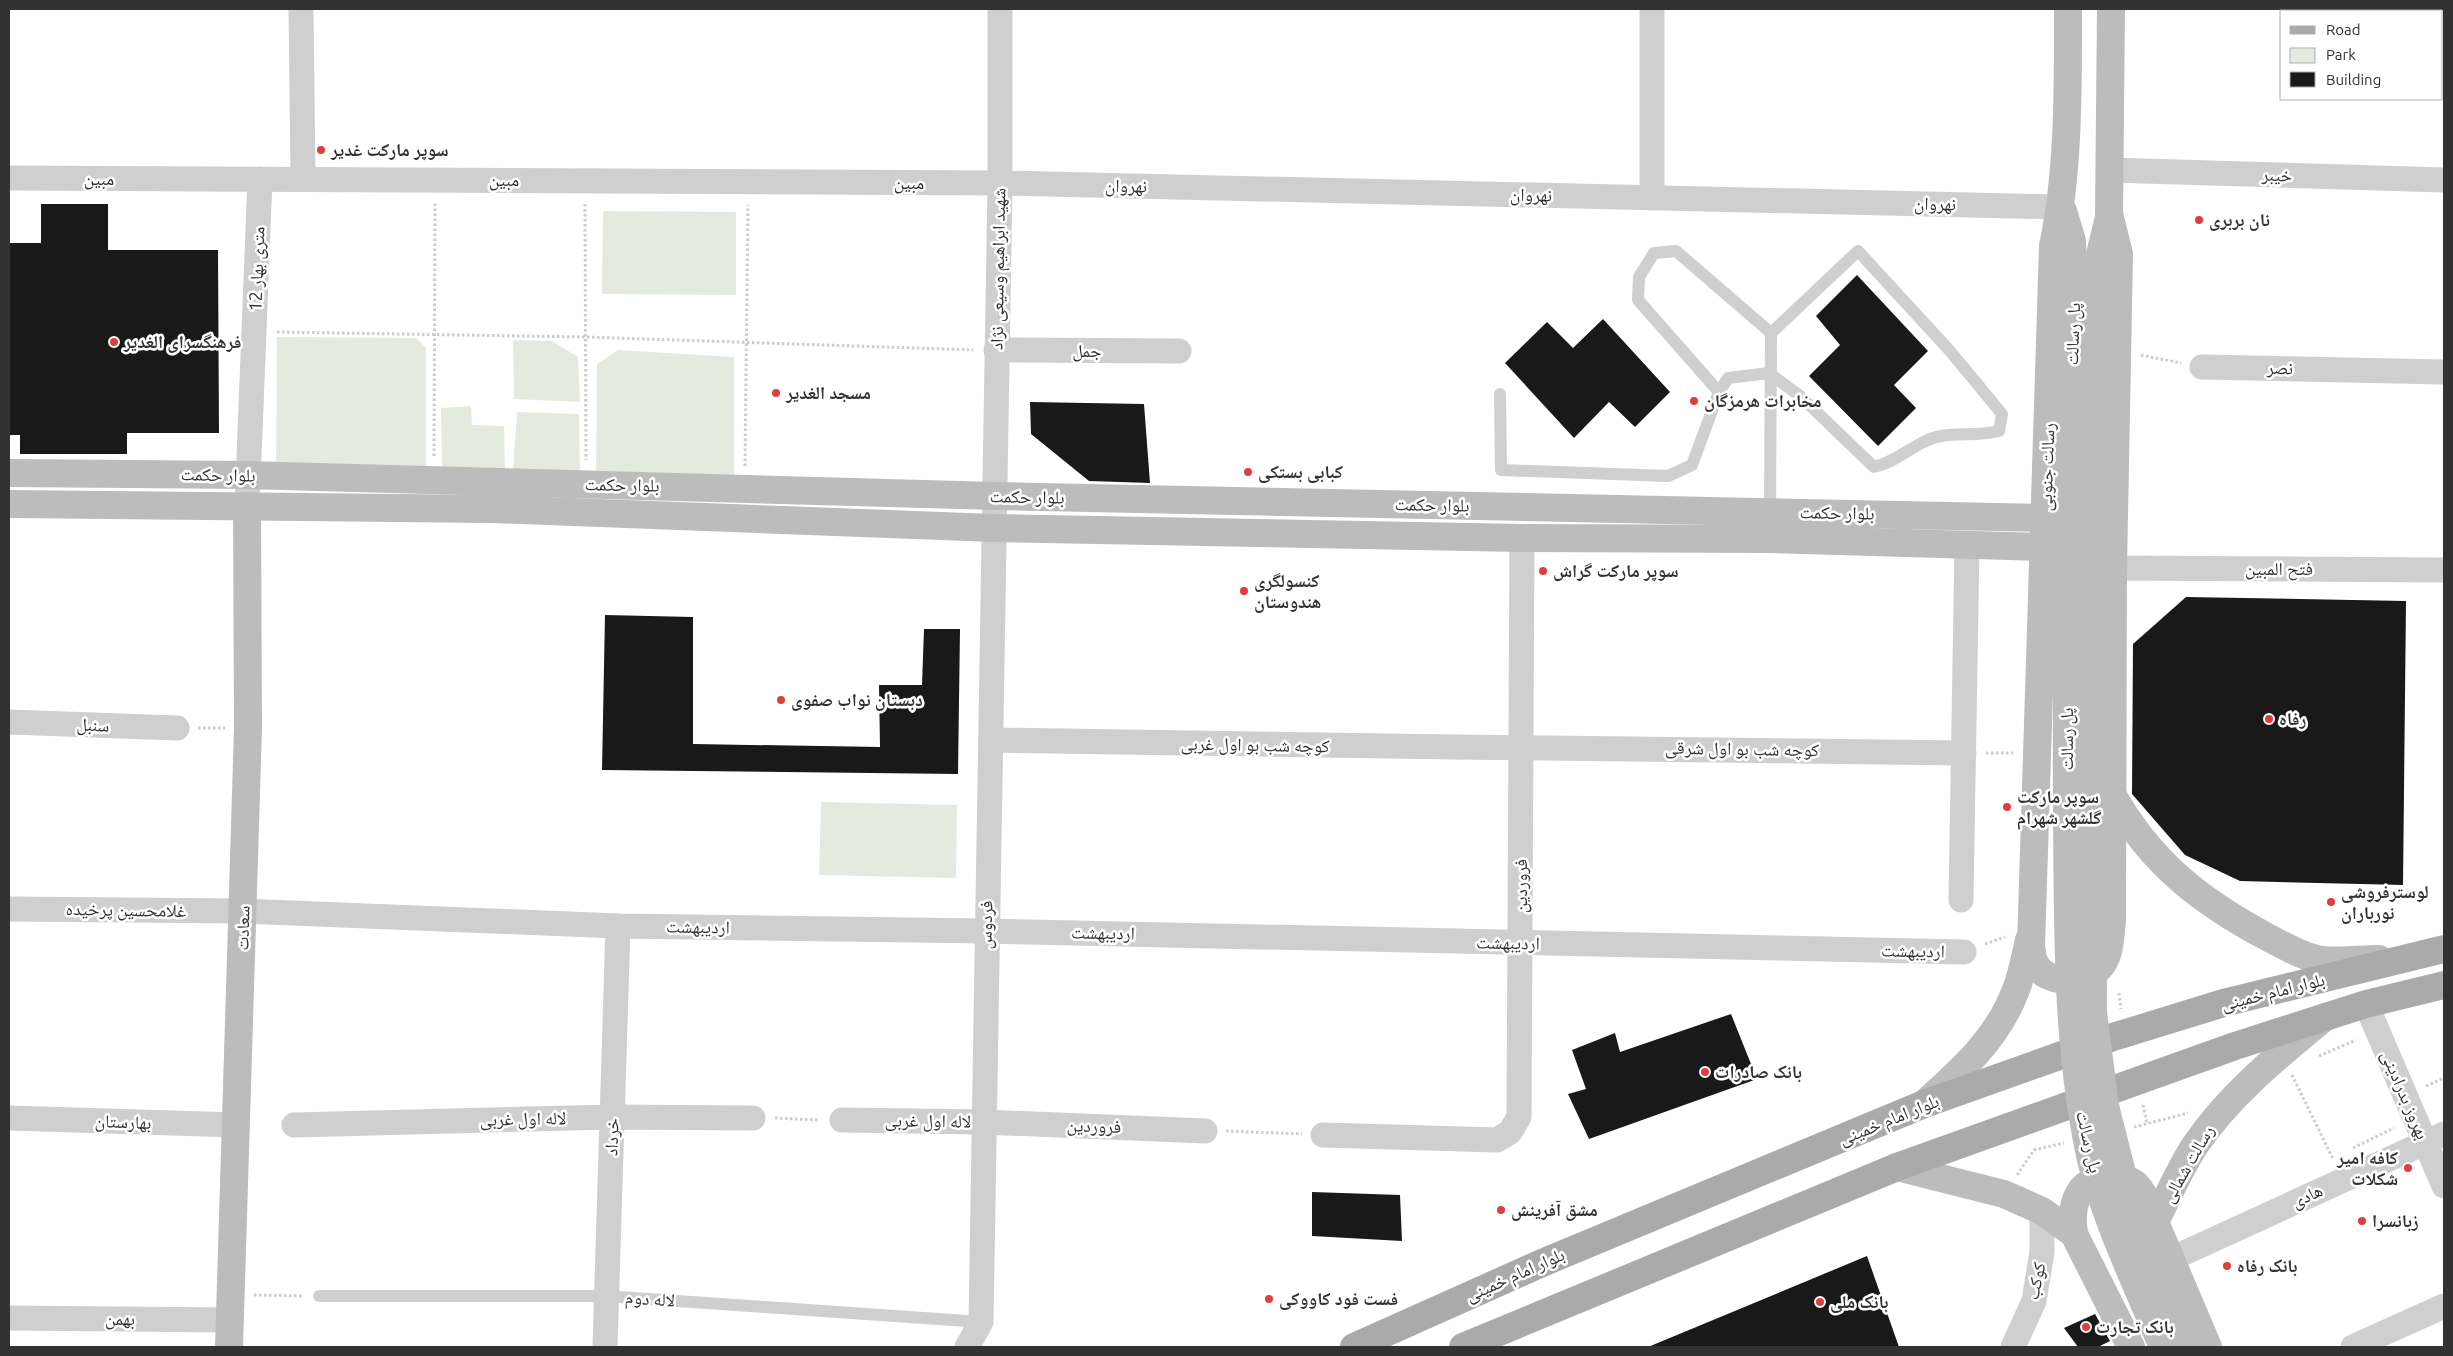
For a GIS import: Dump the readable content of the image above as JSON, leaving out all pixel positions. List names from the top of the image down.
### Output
{
  "streets": {
    "main road": [
      "پل رسالت",
      "رسالت جنوبی",
      "بلوار حکمت",
      "سعادت",
      "بلوار امام خمینی",
      "رسالت شمالی"
    ],
    "street": [
      "خیبر",
      "مبین",
      "نهروان",
      "12 متری بهار",
      "شهید ابراهیم وسیعی نژاد",
      "جمل",
      "نصر",
      "فتح المبین",
      "سنبل",
      "کوچه شب بو اول غربی",
      "کوچه شب بو اول شرقی",
      "فروردین",
      "غلامحسین پرخیده",
      "فردوس",
      "اردیبهشت",
      "بهروز بدرادینی",
      "لاله اول غربی",
      "بهارستان",
      "خرداد",
      "هادی",
      "کوکب",
      "بهمن"
    ],
    "lane": ["لاله دوم"]
  },
  "crossings": [
    ["مبین", "نهروان"],
    ["مبین", "12 متری بهار"],
    ["مبین", "شهید ابراهیم وسیعی نژاد"],
    ["نهروان", "شهید ابراهیم وسیعی نژاد"],
    ["نهروان", "پل رسالت"],
    ["نهروان", "رسالت جنوبی"],
    ["12 متری بهار", "بلوار حکمت"],
    ["12 متری بهار", "سعادت"],
    ["شهید ابراهیم وسیعی نژاد", "جمل"],
    ["شهید ابراهیم وسیعی نژاد", "بلوار حکمت"],
    ["شهید ابراهیم وسیعی نژاد", "فردوس"],
    ["پل رسالت", "رسالت جنوبی"],
    ["رسالت جنوبی", "بلوار حکمت"],
    ["بلوار حکمت", "فروردین"],
    ["بلوار حکمت", "فردوس"],
    ["بلوار حکمت", "سعادت"],
    ["کوچه شب بو اول غربی", "کوچه شب بو اول شرقی"],
    ["کوچه شب بو اول غربی", "فروردین"],
    ["کوچه شب بو اول غربی", "فردوس"],
    ["کوچه شب بو اول شرقی", "فروردین"],
    ["فروردین", "فردوس"],
    ["فروردین", "اردیبهشت"],
    ["فروردین", "لاله اول غربی"],
    ["غلامحسین پرخیده", "اردیبهشت"],
    ["غلامحسین پرخیده", "سعادت"],
    ["فردوس", "اردیبهشت"],
    ["فردوس", "لاله اول غربی"],
    ["فردوس", "لاله دوم"],
    ["اردیبهشت", "سعادت"],
    ["اردیبهشت", "خرداد"],
    ["سعادت", "بهارستان"],
    ["سعادت", "بهمن"],
    ["بلوار امام خمینی", "بهروز بدرادینی"],
    ["بلوار امام خمینی", "رسالت شمالی"],
    ["بهروز بدرادینی", "هادی"],
    ["لاله اول غربی", "خرداد"],
    ["خرداد", "لاله دوم"],
    ["رسالت شمالی", "هادی"]
  ],
  "places": [
    "سوپر مارکت غدیر",
    "نان بربری",
    "فرهنگسرای الغدیر",
    "مسجد الغدیر",
    "مخابرات هرمزگان",
    "کبابی بستکی",
    "سوپر مارکت گراش",
    "کنسولگری هندوستان",
    "دبستان نواب صفوی",
    "رفاه",
    "سوپر مارکت گلشهر شهرام",
    "لوسترفروشی نورباران",
    "بانک صادرات",
    "کافه امیر شکلات",
    "مشق آفرینش",
    "زبانسرا",
    "بانک رفاه",
    "فست فود کاووکی",
    "بانک ملی",
    "بانک تجارت"
  ],
  "legend": ["Road", "Park", "Building"]
}
